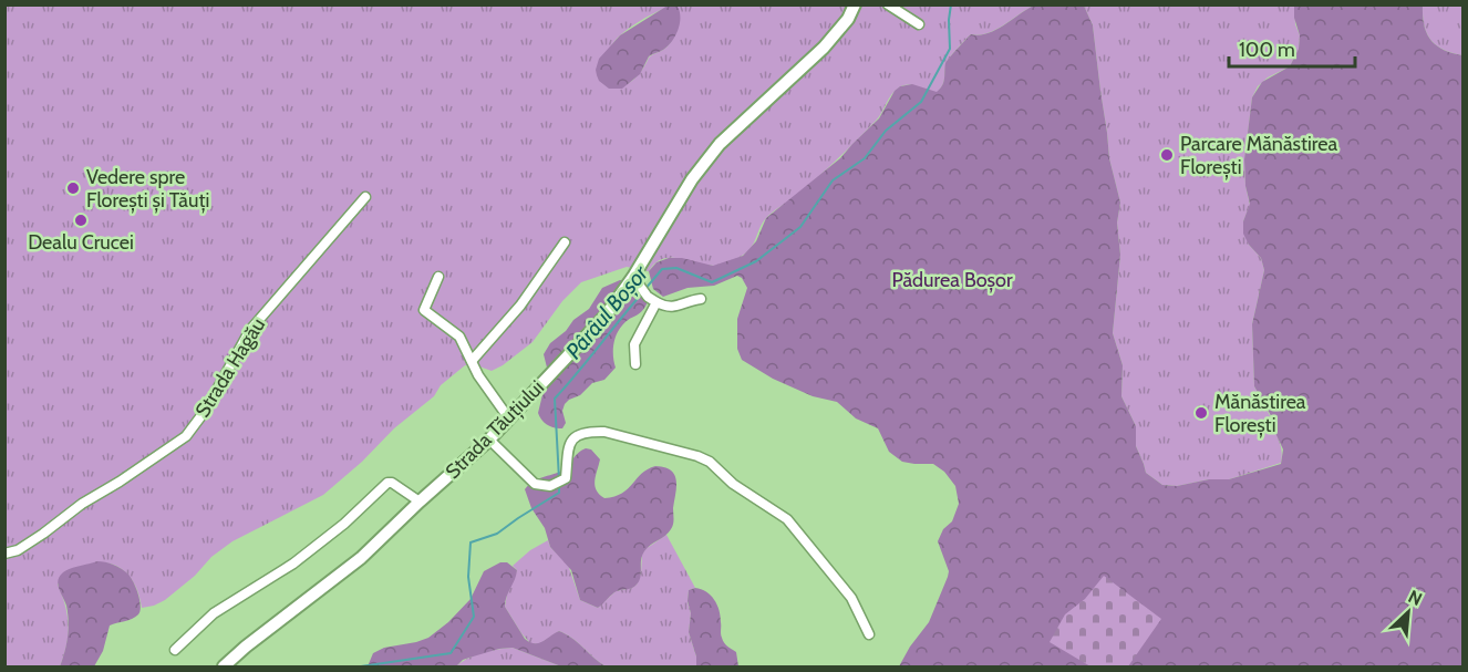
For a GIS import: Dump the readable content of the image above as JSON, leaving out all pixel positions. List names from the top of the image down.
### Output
{
  "streets": {
    "street": ["Strada Hagău", "Strada Tăuțiului"]
  },
  "water": ["Pârâul Boșor"],
  "parks": ["Pădurea Boșor"],
  "places": [
    "Parcare Mănăstirea Florești",
    "Vedere spre Florești și Tăuți",
    "Dealu Crucei",
    "Mănăstirea Florești"
  ],
  "scale_bar": "100 m",
  "north": "top right"
}
